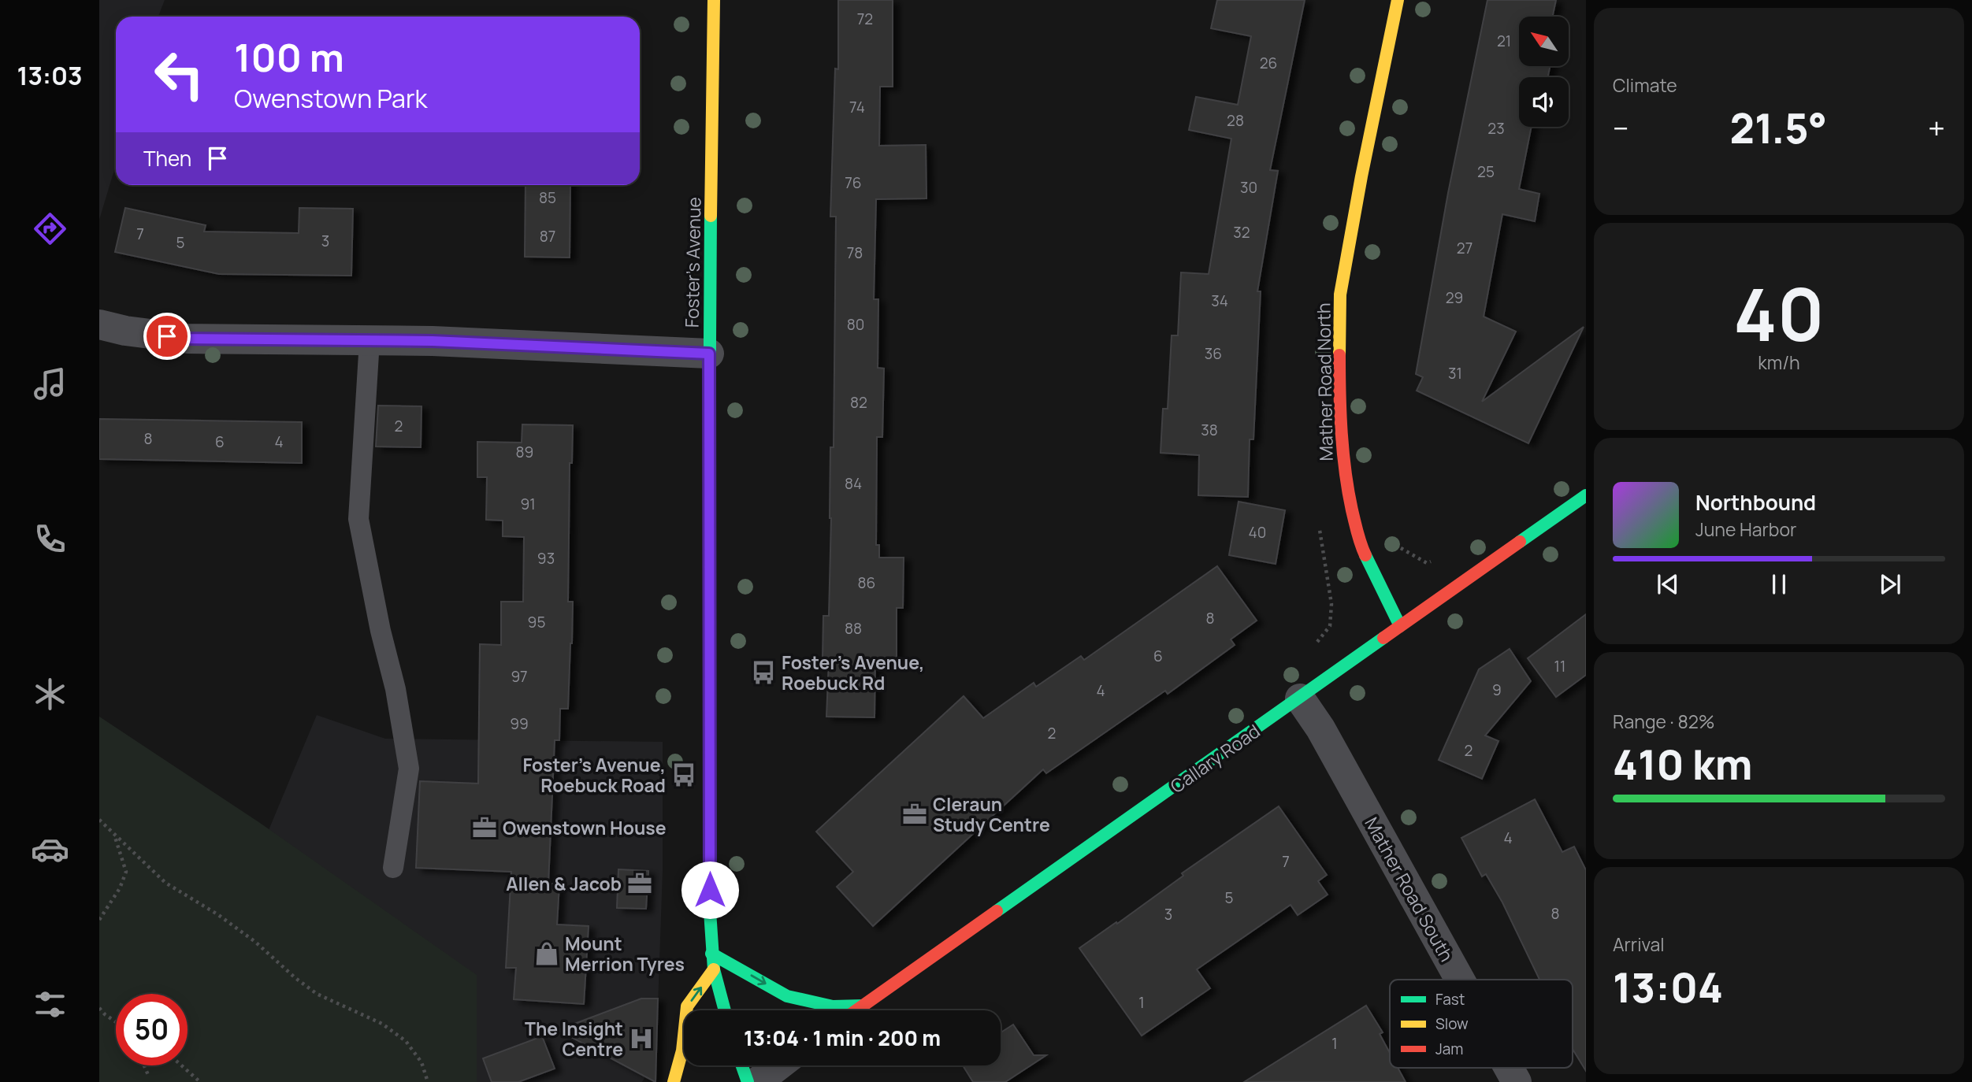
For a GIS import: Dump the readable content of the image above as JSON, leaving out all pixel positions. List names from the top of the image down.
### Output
{
  "streets": {
    "street": [
      "Foster's Avenue",
      "Mather Road North",
      "Callary Road",
      "Mather Road South"
    ]
  },
  "crossings": [
    ["Mather Road North", "Callary Road"],
    ["Callary Road", "Mather Road South"]
  ],
  "places": {
    "bus stop": ["Foster's Avenue, Roebuck Rd", "Foster's Avenue, Roebuck Road"],
    "office": ["Cleraun Study Centre", "Owenstown House", "Allen & Jacob"],
    "shop": ["Mount Merrion Tyres"],
    "hospital": ["The Insight Centre"]
  },
  "house_numbers": [
    "72",
    "21",
    "26",
    "74",
    "28",
    "23",
    "25",
    "76",
    "30",
    "85",
    "32",
    "7",
    "87",
    "3",
    "5",
    "27",
    "78",
    "29",
    "34",
    "80",
    "36",
    "31",
    "82",
    "2",
    "38",
    "8",
    "6",
    "4",
    "89",
    "84",
    "91",
    "40",
    "93",
    "86",
    "8",
    "95",
    "88",
    "6",
    "11",
    "97",
    "9",
    "4",
    "99",
    "2",
    "2",
    "4",
    "7",
    "5",
    "8",
    "3",
    "1",
    "1"
  ],
  "legend": ["Fast", "Slow", "Jam"],
  "north": "top left",
  "page": {
    "tabs": "13:03",
    "tile": [
      "Climate",
      ["40", "km/h"],
      ["Range · 82%", "410 km"],
      ["Arrival", "13:04"]
    ],
    "turn": ["100 m", "Owenstown Park"],
    "heat": ["−", "21.5°", "+"],
    "then": "Then",
    "song": ["Northbound", "June Harbor"],
    "limit": "50",
    "trip": "13:04 · 1 min · 200 m"
  }
}
